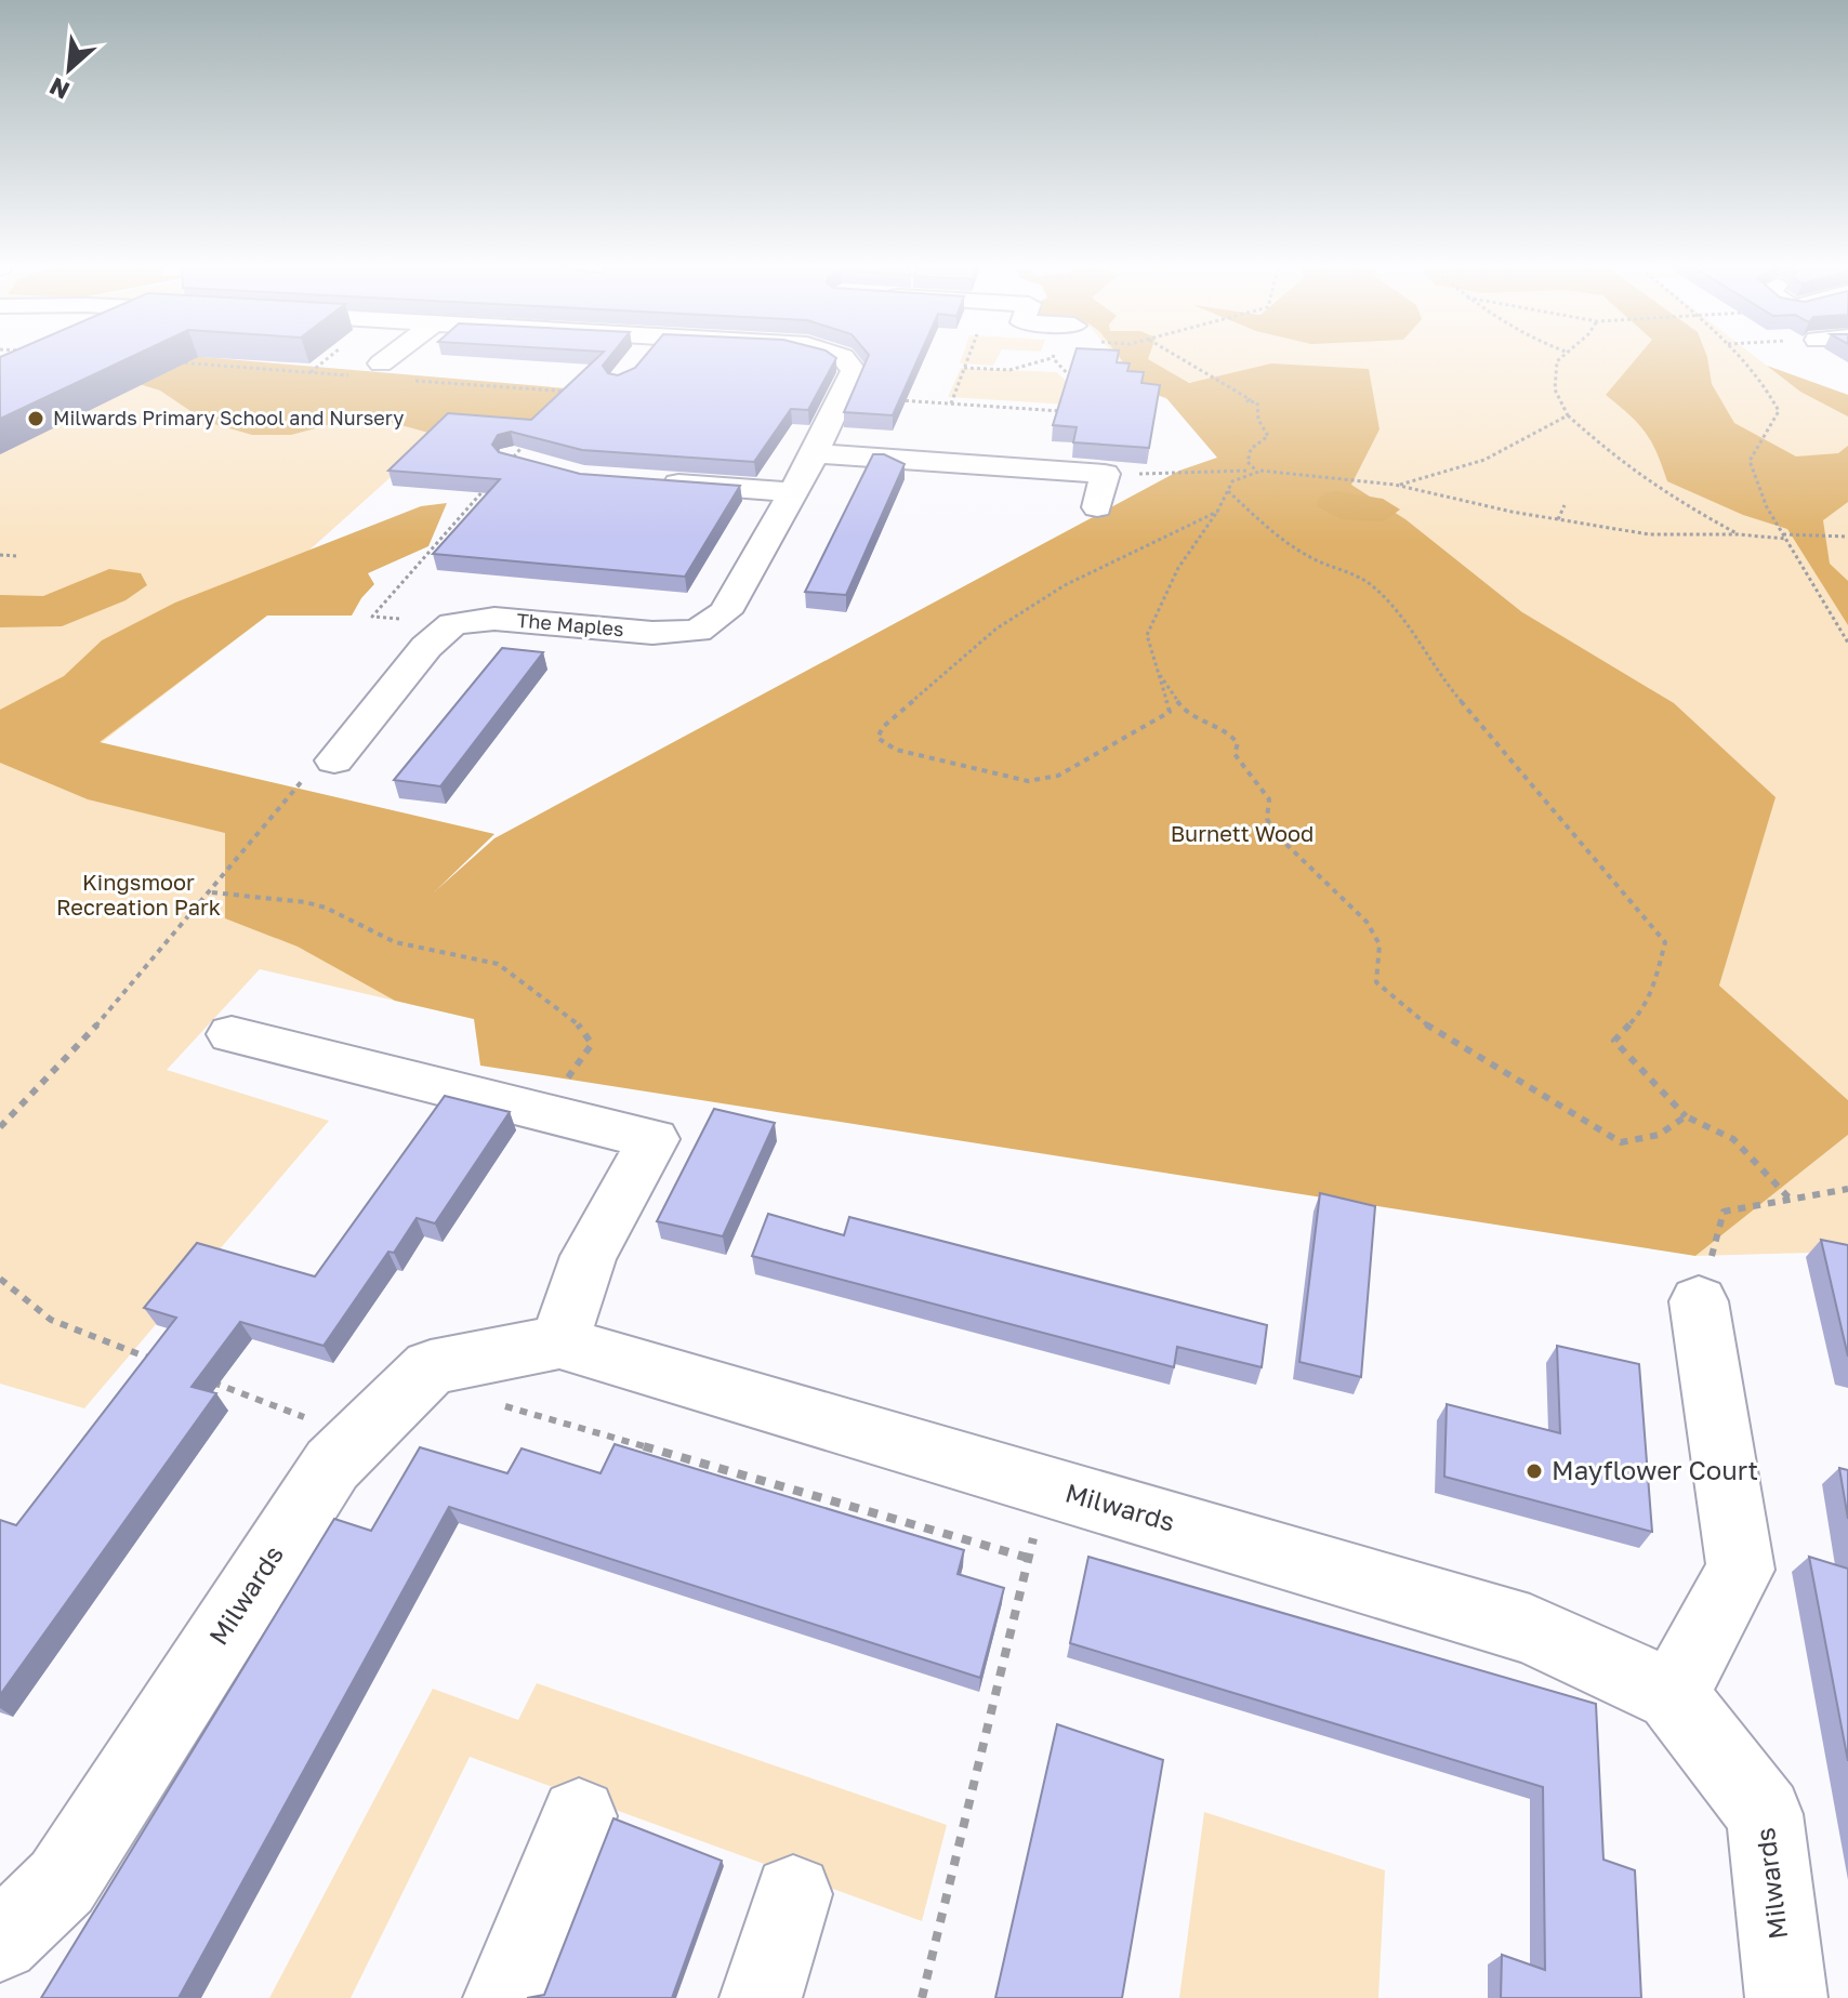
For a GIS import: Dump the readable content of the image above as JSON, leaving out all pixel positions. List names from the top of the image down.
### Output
{
  "streets": {
    "street": ["The Maples", "Milwards"]
  },
  "parks": ["Burnett Wood", "Kingsmoor Recreation Park"],
  "places": ["Milwards Primary School and Nursery", "Mayflower Court"],
  "north": "bottom left"
}
